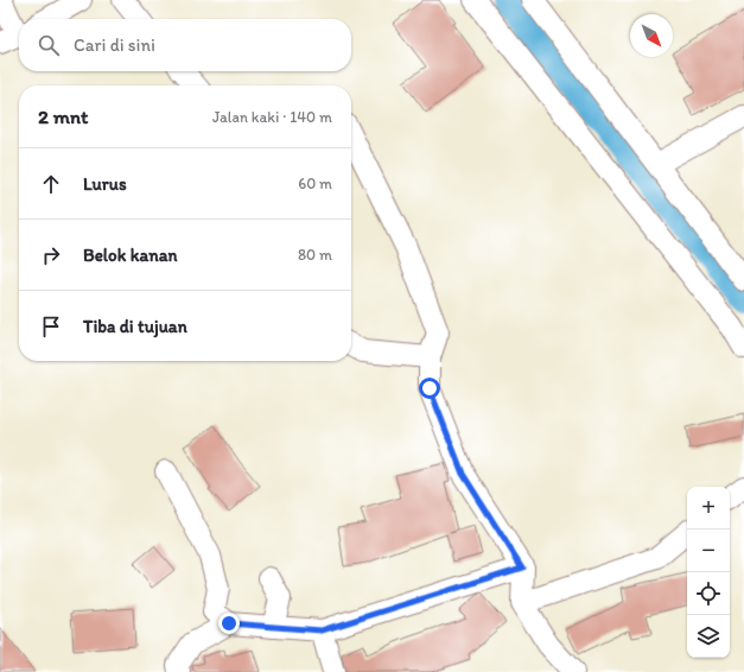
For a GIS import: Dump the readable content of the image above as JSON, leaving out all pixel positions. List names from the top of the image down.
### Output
{
  "north": "bottom right",
  "page": {
    "search": "Cari di sini",
    "heading": ["2 mnt", "Jalan kaki · 140 m"],
    "list": [
      ["Lurus", "60 m"],
      ["Belok kanan", "80 m"],
      "Tiba di tujuan"
    ],
    "map_buttons": ["+", "−"]
  }
}
